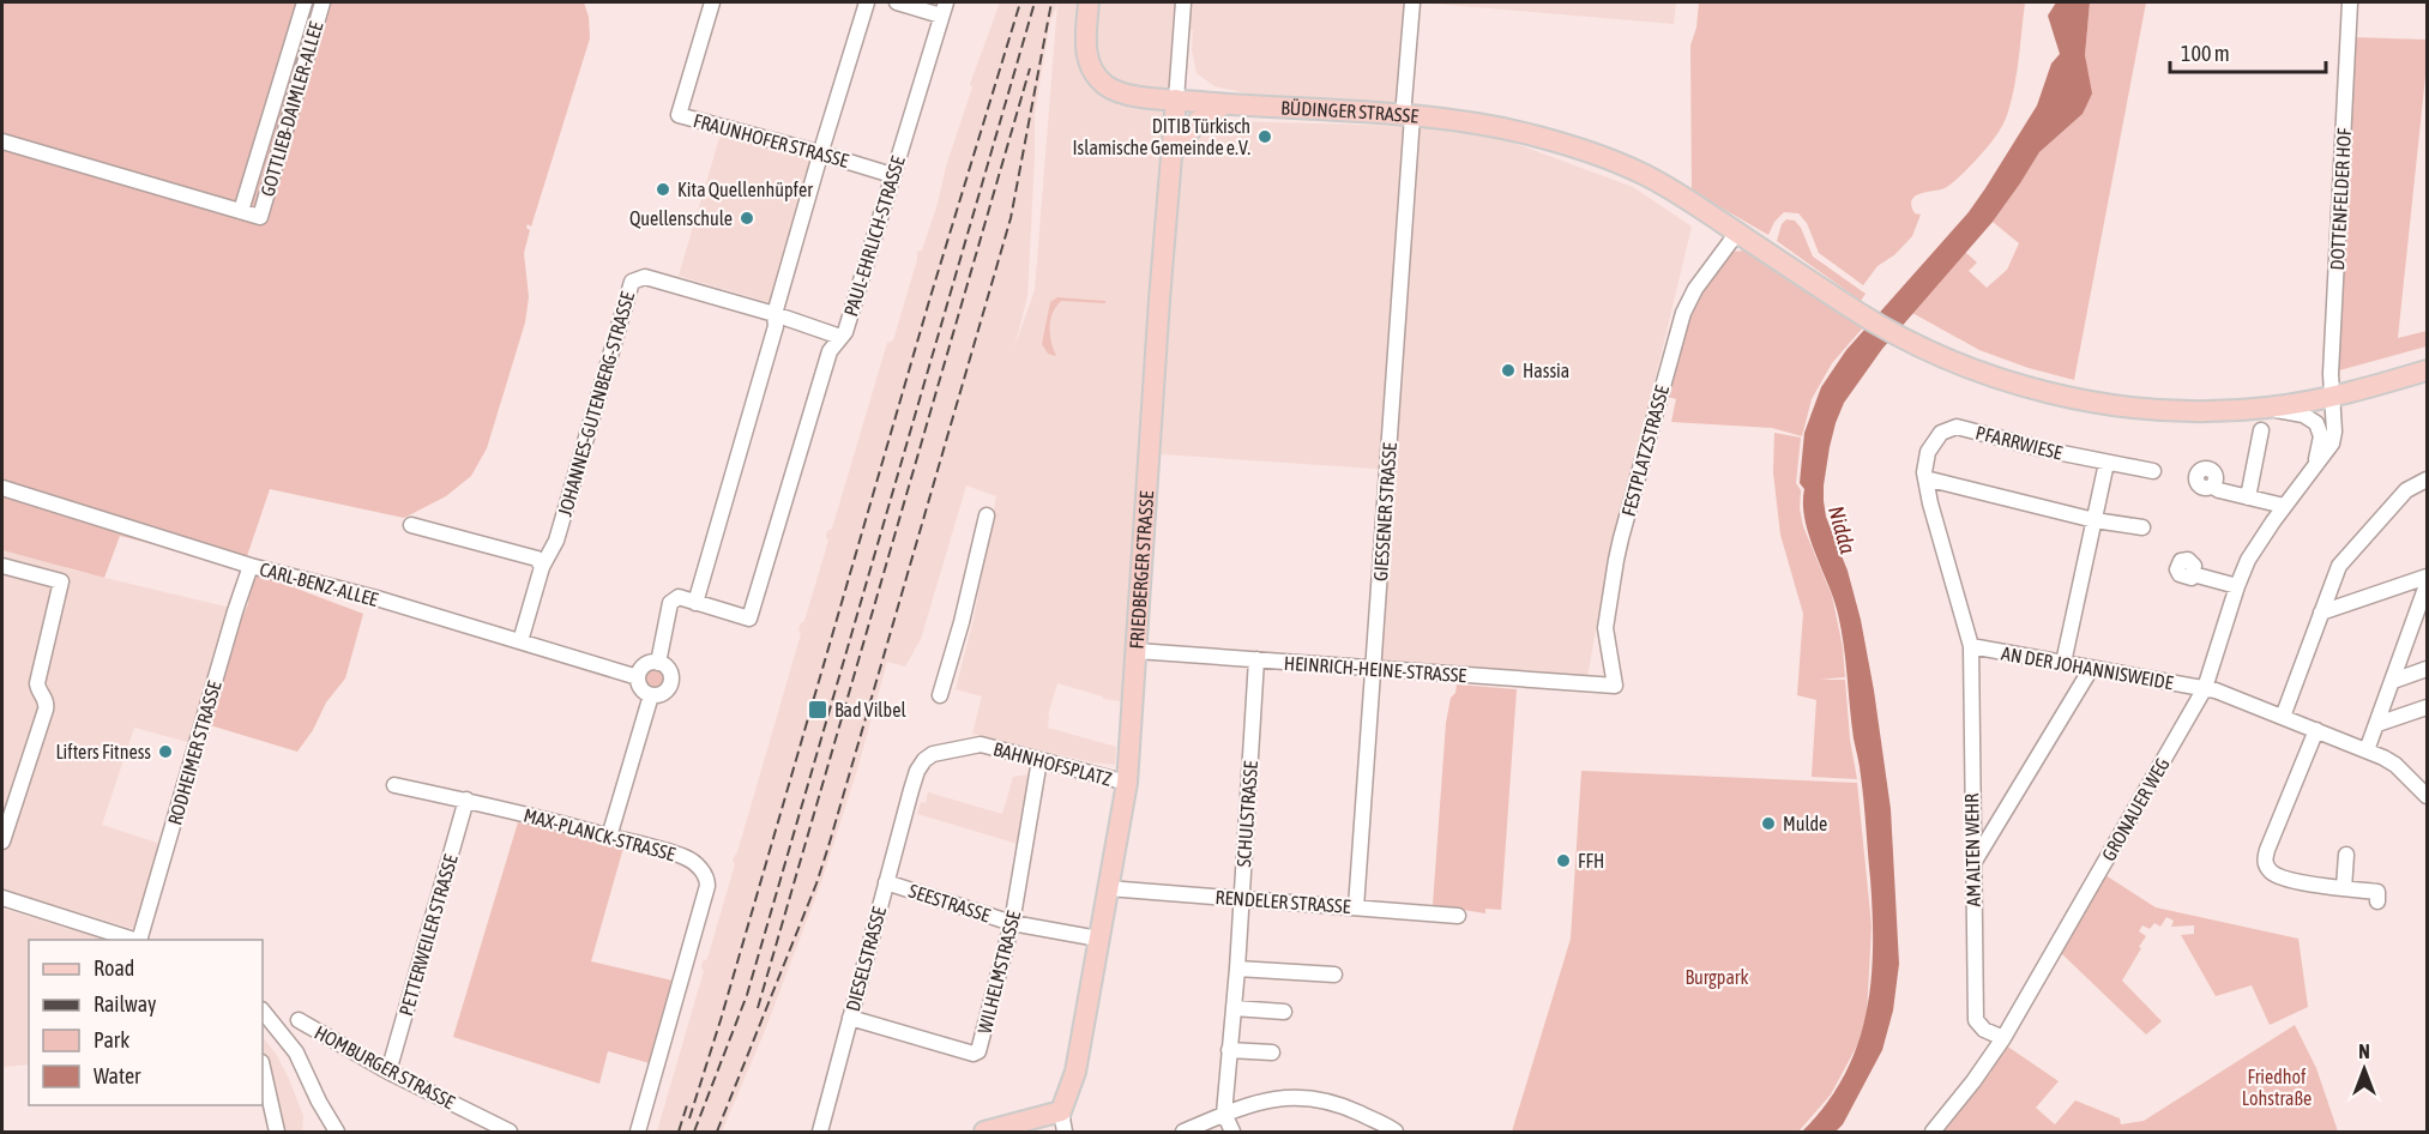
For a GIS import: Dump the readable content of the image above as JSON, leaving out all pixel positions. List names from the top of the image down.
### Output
{
  "streets": {
    "main road": ["BÜDINGER STRASSE", "FRIEDBERGER STRASSE"],
    "street": [
      "GOTTLIEB-DAIMLER-ALLEE",
      "FRAUNHOFER STRASSE",
      "DOTTENFELDER HOF",
      "PAUL-EHRLICH-STRASSE",
      "JOHANNES-GUTENBERG-STRASSE",
      "PFARRWIESE",
      "FESTPLATZSTRASSE",
      "GIESSENER STRASSE",
      "CARL-BENZ-ALLEE",
      "AN DER JOHANNISWEIDE",
      "HEINRICH-HEINE-STRASSE",
      "RODHEIMER STRASSE",
      "BAHNHOFSPLATZ",
      "GRONAUER WEG",
      "SCHULSTRASSE",
      "MAX-PLANCK-STRASSE",
      "AM ALTEN WEHR",
      "RENDELER STRASSE",
      "SEESTRASSE",
      "PETTERWEILER STRASSE",
      "DIESELSTRASSE",
      "WILHELMSTRASSE",
      "HOMBURGER STRASSE"
    ]
  },
  "crossings": [
    ["BÜDINGER STRASSE", "DOTTENFELDER HOF"],
    ["BÜDINGER STRASSE", "FESTPLATZSTRASSE"],
    ["BÜDINGER STRASSE", "GIESSENER STRASSE"],
    ["BÜDINGER STRASSE", "FRIEDBERGER STRASSE"],
    ["BÜDINGER STRASSE", "GRONAUER WEG"],
    ["FRAUNHOFER STRASSE", "PAUL-EHRLICH-STRASSE"],
    ["DOTTENFELDER HOF", "GRONAUER WEG"],
    ["PAUL-EHRLICH-STRASSE", "JOHANNES-GUTENBERG-STRASSE"],
    ["PFARRWIESE", "AN DER JOHANNISWEIDE"],
    ["PFARRWIESE", "AM ALTEN WEHR"],
    ["FESTPLATZSTRASSE", "HEINRICH-HEINE-STRASSE"],
    ["GIESSENER STRASSE", "HEINRICH-HEINE-STRASSE"],
    ["GIESSENER STRASSE", "RENDELER STRASSE"],
    ["FRIEDBERGER STRASSE", "HEINRICH-HEINE-STRASSE"],
    ["FRIEDBERGER STRASSE", "BAHNHOFSPLATZ"],
    ["FRIEDBERGER STRASSE", "RENDELER STRASSE"],
    ["FRIEDBERGER STRASSE", "SEESTRASSE"],
    ["CARL-BENZ-ALLEE", "RODHEIMER STRASSE"],
    ["AN DER JOHANNISWEIDE", "GRONAUER WEG"],
    ["AN DER JOHANNISWEIDE", "AM ALTEN WEHR"],
    ["HEINRICH-HEINE-STRASSE", "SCHULSTRASSE"],
    ["BAHNHOFSPLATZ", "DIESELSTRASSE"],
    ["BAHNHOFSPLATZ", "WILHELMSTRASSE"],
    ["GRONAUER WEG", "AM ALTEN WEHR"],
    ["SCHULSTRASSE", "RENDELER STRASSE"],
    ["MAX-PLANCK-STRASSE", "PETTERWEILER STRASSE"],
    ["SEESTRASSE", "DIESELSTRASSE"],
    ["SEESTRASSE", "WILHELMSTRASSE"],
    ["PETTERWEILER STRASSE", "HOMBURGER STRASSE"],
    ["DIESELSTRASSE", "WILHELMSTRASSE"]
  ],
  "water": ["Nidda"],
  "parks": ["Burgpark", "Friedhof Lohstraße"],
  "places": {
    "other": [
      "DITIB Türkisch Islamische Gemeinde e.V.",
      "Kita Quellenhüpfer",
      "Quellenschule",
      "Hassia",
      "Lifters Fitness",
      "Mulde",
      "FFH"
    ],
    "transit": ["Bad Vilbel"]
  },
  "legend": [
    "Road",
    "Railway",
    "Park",
    "Water"
  ],
  "scale_bar": "100 m",
  "north": "top"
}
